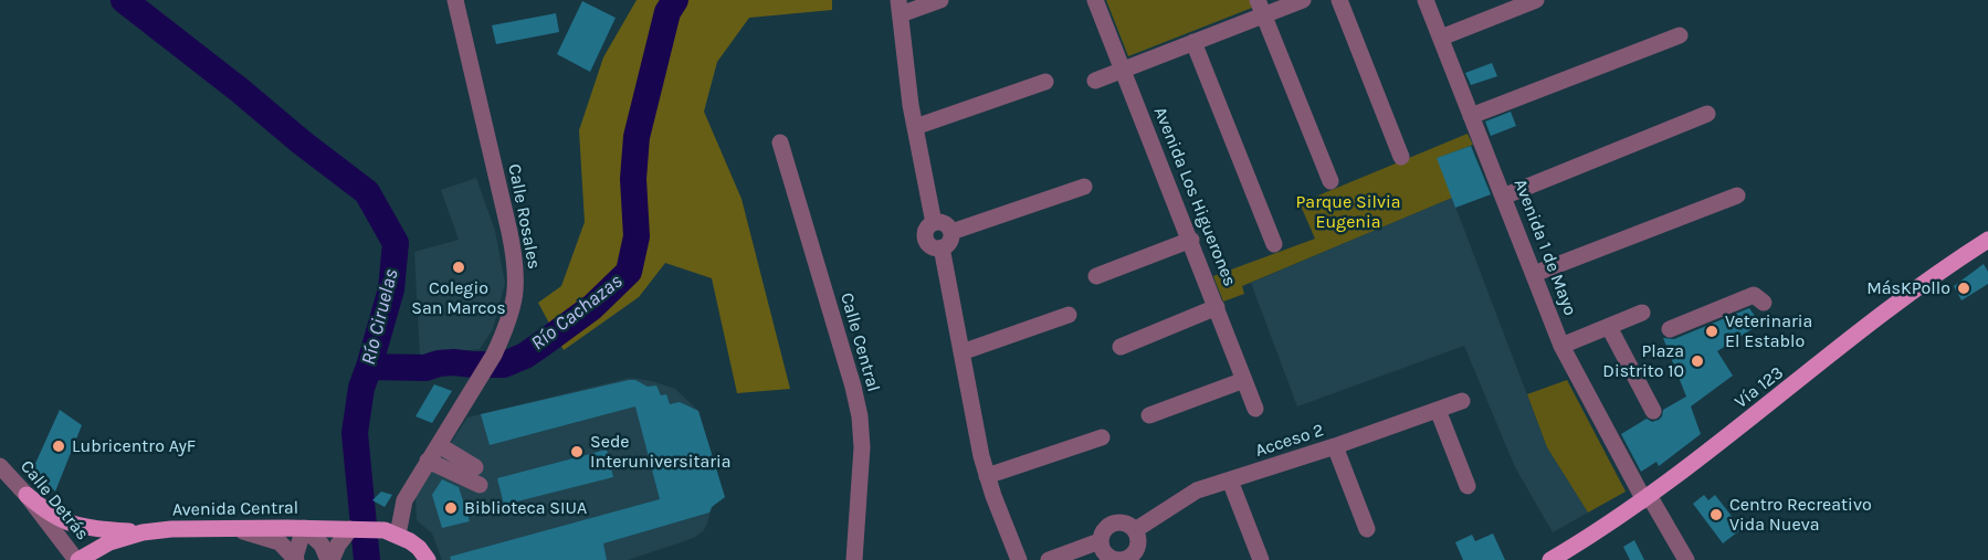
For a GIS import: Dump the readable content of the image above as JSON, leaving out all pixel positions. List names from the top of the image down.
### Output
{
  "streets": {
    "main road": ["Vía 123", "Avenida Central"],
    "street": [
      "Avenida Los Higuerones",
      "Calle Rosales",
      "Avenida 1 de Mayo",
      "Calle Central",
      "Acceso 2",
      "Calle Detrás"
    ]
  },
  "crossings": [
    ["Calle Rosales", "Avenida Central"],
    ["Avenida 1 de Mayo", "Vía 123"],
    ["Calle Detrás", "Avenida Central"]
  ],
  "water": ["Río Cachazas", "Río Ciruelas"],
  "parks": ["Parque Silvia Eugenia"],
  "places": [
    "Colegio San Marcos",
    "MásKPollo",
    "Veterinaria El Establo",
    "Plaza Distrito 10",
    "Lubricentro AyF",
    "Sede Interuniversitaria",
    "Biblioteca SIUA",
    "Centro Recreativo Vida Nueva"
  ]
}
